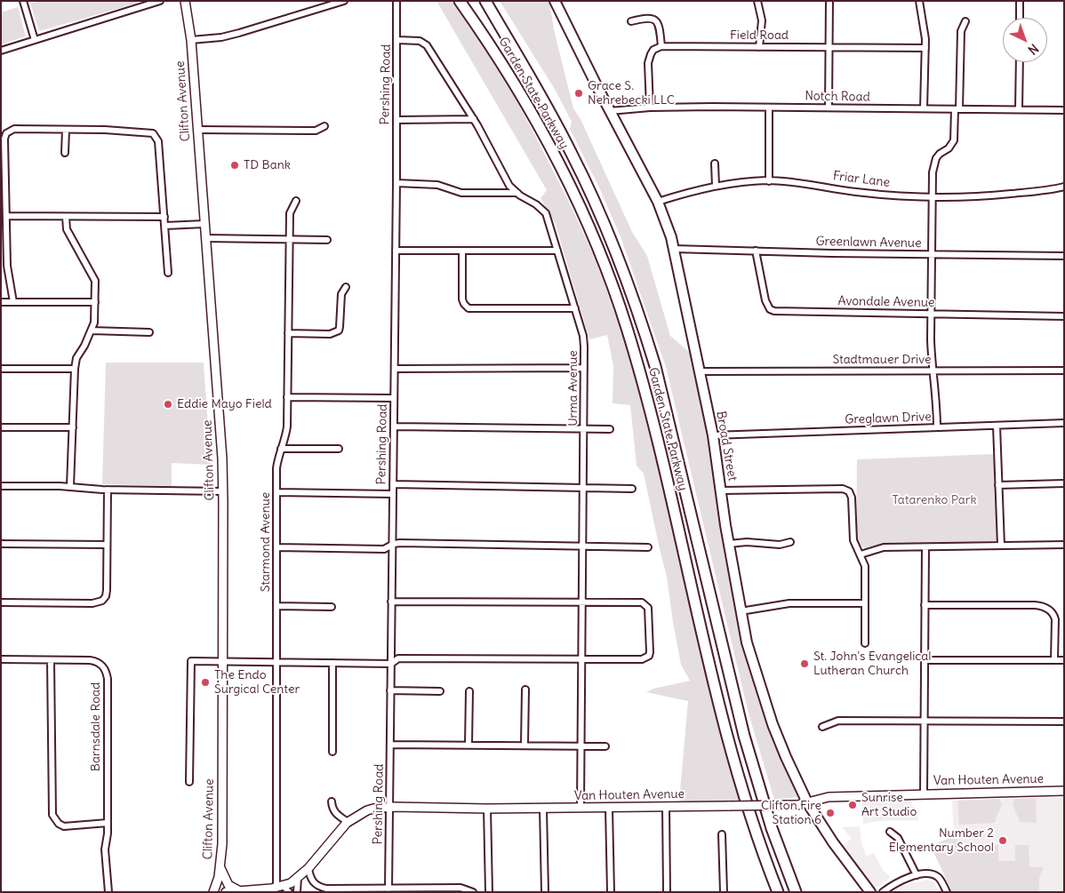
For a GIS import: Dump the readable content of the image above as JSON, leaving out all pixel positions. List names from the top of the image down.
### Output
{
  "streets": {
    "highway": ["Garden State Parkway"],
    "main road": ["Clifton Avenue", "Broad Street", "Van Houten Avenue"],
    "street": [
      "Field Road",
      "Pershing Road",
      "Notch Road",
      "Friar Lane",
      "Greenlawn Avenue",
      "Avondale Avenue",
      "Stadtmauer Drive",
      "Urma Avenue",
      "Greglawn Drive",
      "Starmond Avenue",
      "Barnsdale Road"
    ]
  },
  "crossings": [
    ["Pershing Road", "Urma Avenue"],
    ["Pershing Road", "Van Houten Avenue"],
    ["Notch Road", "Broad Street"],
    ["Friar Lane", "Broad Street"],
    ["Greenlawn Avenue", "Avondale Avenue"],
    ["Greenlawn Avenue", "Broad Street"],
    ["Stadtmauer Drive", "Broad Street"],
    ["Urma Avenue", "Van Houten Avenue"],
    ["Greglawn Drive", "Broad Street"],
    ["Broad Street", "Van Houten Avenue"],
    ["Starmond Avenue", "Van Houten Avenue"]
  ],
  "parks": ["Tatarenko Park"],
  "places": [
    "Grace S. Nehrebecki LLC",
    "TD Bank",
    "Eddie Mayo Field",
    "St. John's Evangelical Lutheran Church",
    "The Endo Surgical Center",
    "Sunrise Art Studio",
    "Clifton Fire Station 6",
    "Number 2 Elementary School"
  ],
  "north": "bottom right"
}
